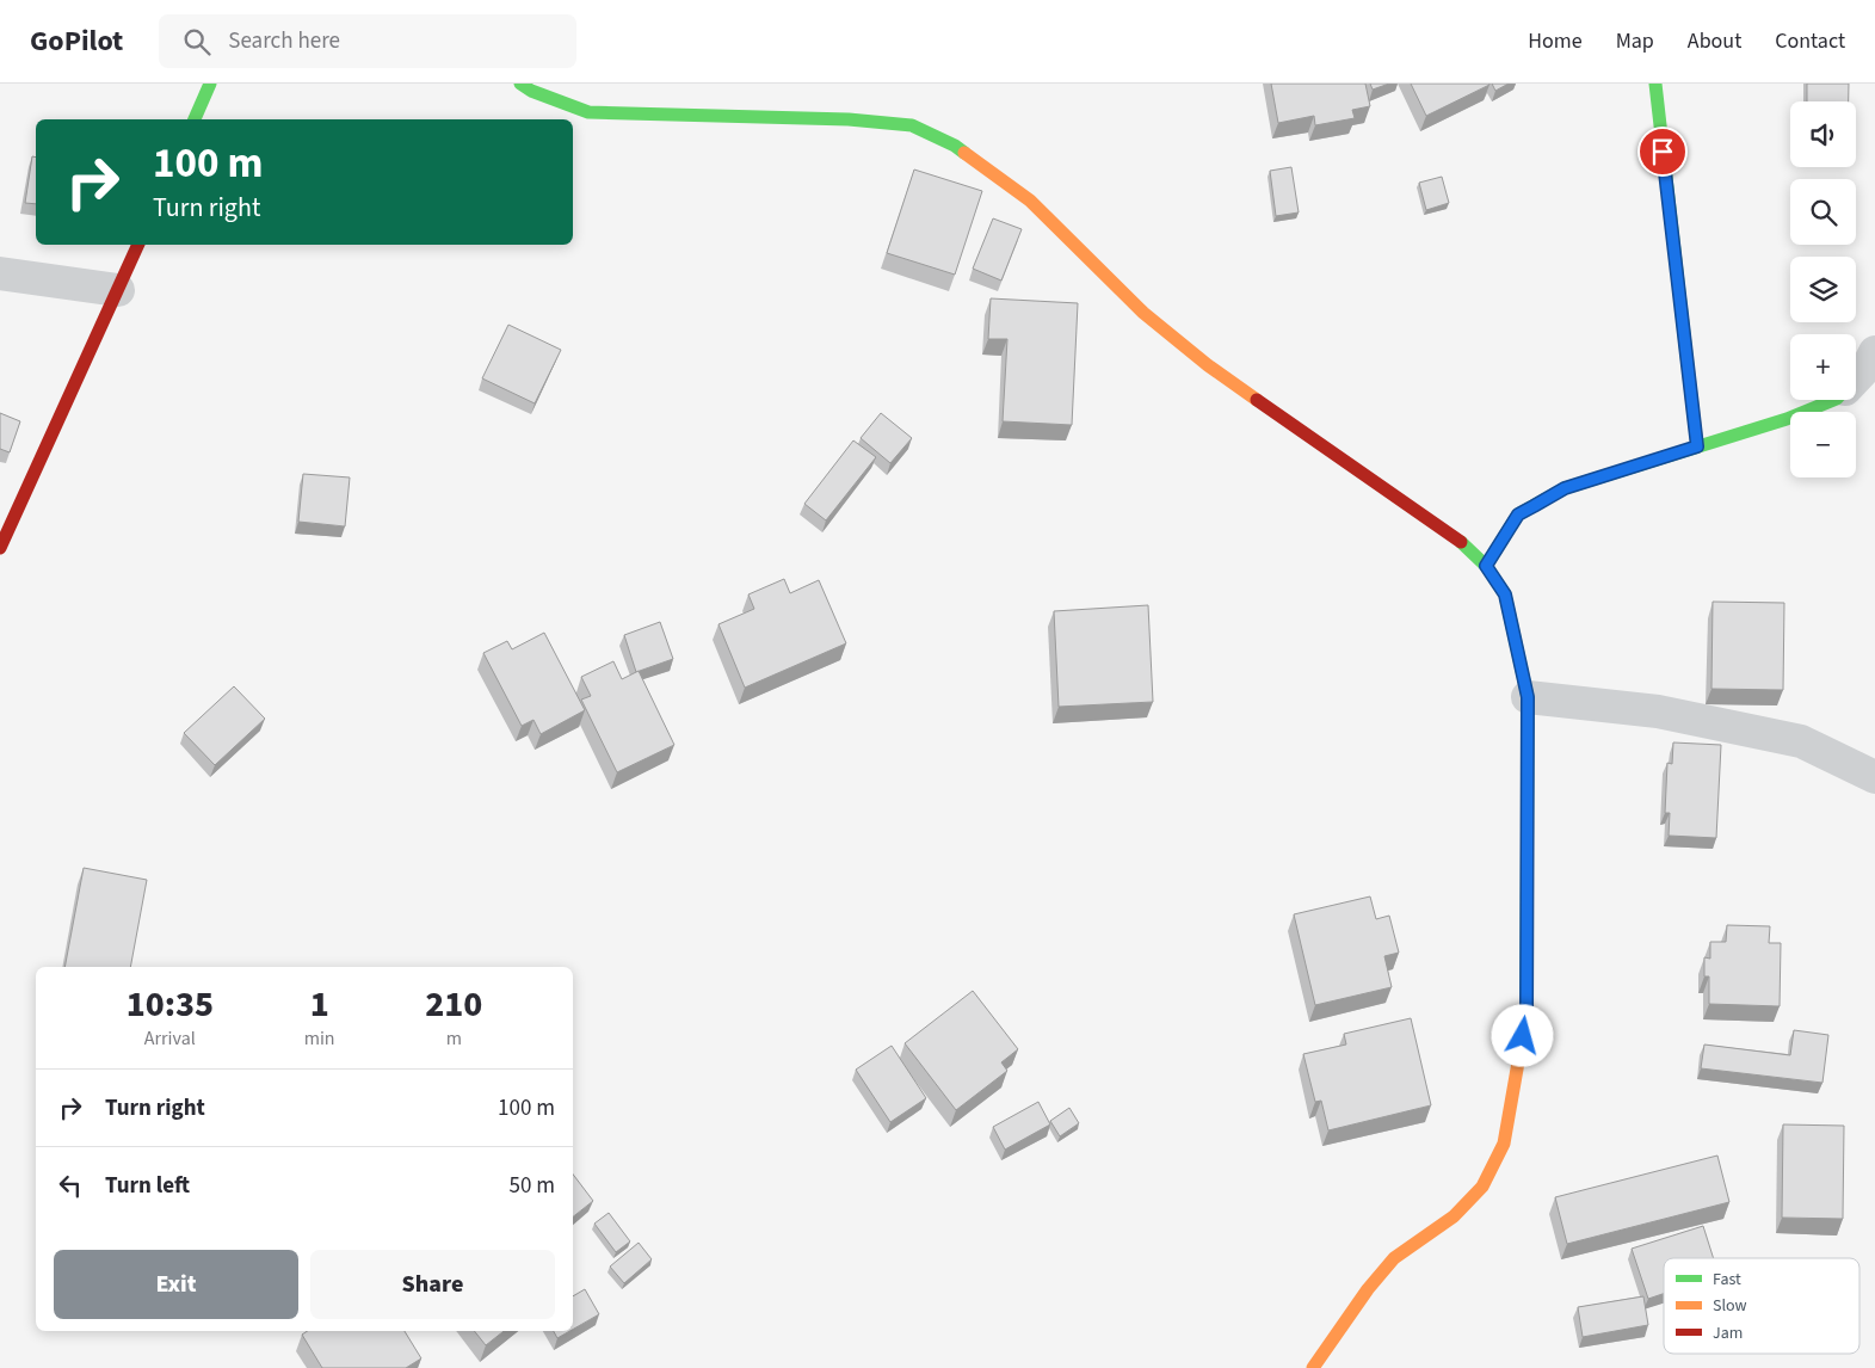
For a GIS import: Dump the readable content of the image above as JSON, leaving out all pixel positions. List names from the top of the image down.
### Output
{
  "legend": ["Fast", "Slow", "Jam"],
  "page": {
    "header": "GoPilot",
    "search": "Search here",
    "nav": [
      "Home",
      "Map",
      "About",
      "Contact"
    ],
    "map_buttons": ["+", "−"],
    "turn": ["100 m", "Turn right"],
    "eta": [
      "10:35",
      "Arrival",
      "1",
      "min",
      "210",
      "m"
    ],
    "list": [
      {
        "name": "Turn right",
        "value": "100 m"
      },
      {
        "name": "Turn left",
        "value": "50 m"
      }
    ],
    "buttons": ["Exit", "Share"]
  }
}
